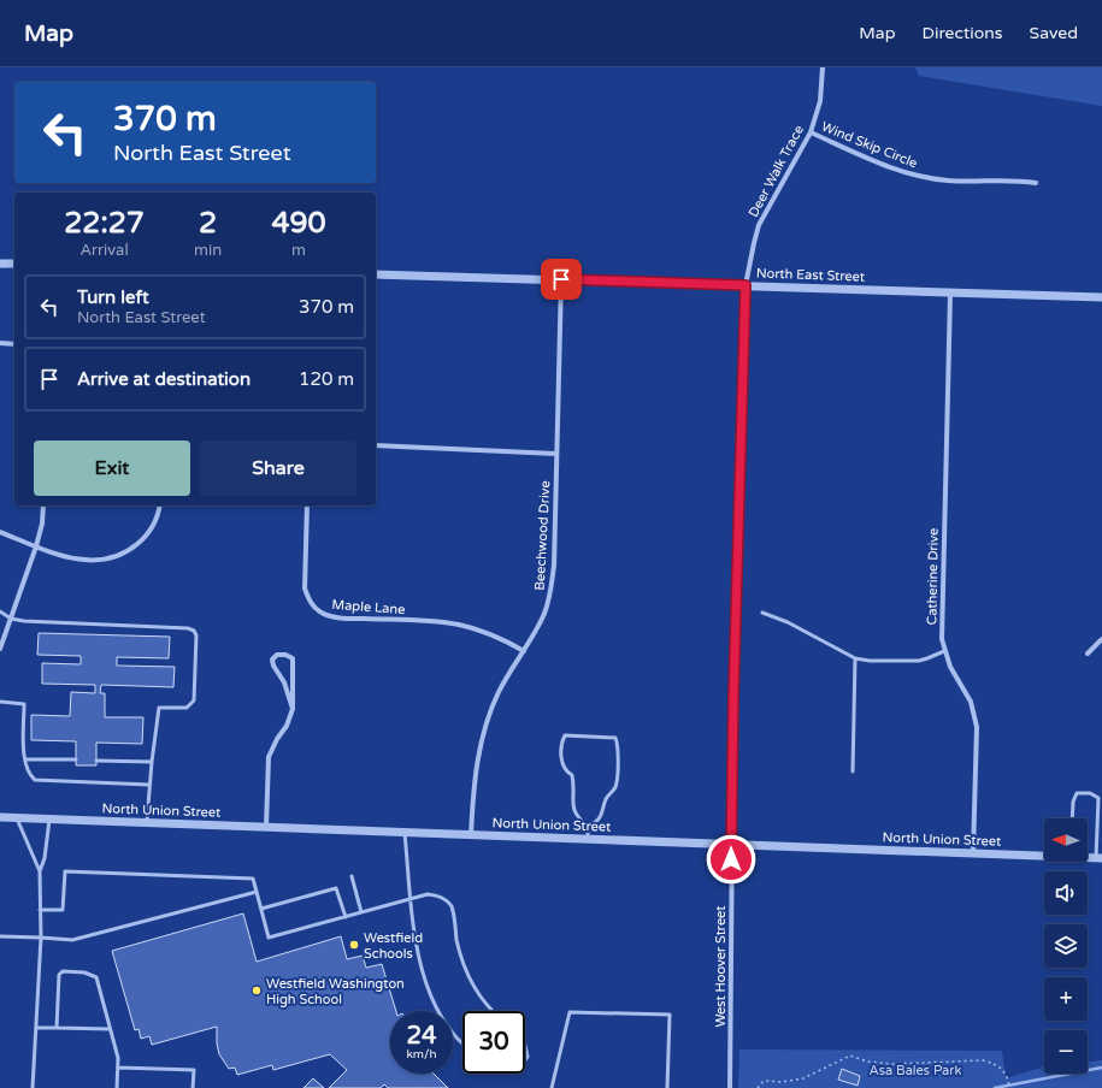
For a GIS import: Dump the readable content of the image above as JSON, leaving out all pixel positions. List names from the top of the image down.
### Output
{
  "streets": {
    "street": [
      "Wind Skip Circle",
      "Deer Walk Trace",
      "North East Street",
      "Beechwood Drive",
      "Catherine Drive",
      "Maple Lane",
      "North Union Street",
      "West Hoover Street"
    ]
  },
  "crossings": [
    ["Wind Skip Circle", "Deer Walk Trace"],
    ["Deer Walk Trace", "North East Street"],
    ["Deer Walk Trace", "North Union Street"],
    ["Deer Walk Trace", "West Hoover Street"],
    ["North East Street", "Beechwood Drive"],
    ["North East Street", "Catherine Drive"],
    ["Beechwood Drive", "Maple Lane"],
    ["Beechwood Drive", "North Union Street"],
    ["Catherine Drive", "North Union Street"],
    ["North Union Street", "West Hoover Street"]
  ],
  "parks": ["Asa Bales Park"],
  "places": ["Westfield Schools", "Westfield Washington High School"],
  "north": "left",
  "page": {
    "header": "Map",
    "nav": ["Map", "Directions", "Saved"],
    "turn": ["370 m", "North East Street"],
    "eta": [
      "22:27",
      "Arrival",
      "2",
      "min",
      "490",
      "m"
    ],
    "list": [
      {
        "name": "Turn left",
        "note": "North East Street",
        "value": "370 m"
      },
      {
        "name": "Arrive at destination",
        "value": "120 m"
      }
    ],
    "buttons": ["Exit", "Share"],
    "map_buttons": ["+", "−"],
    "speed": "24 km/h",
    "limit": "30"
  }
}
